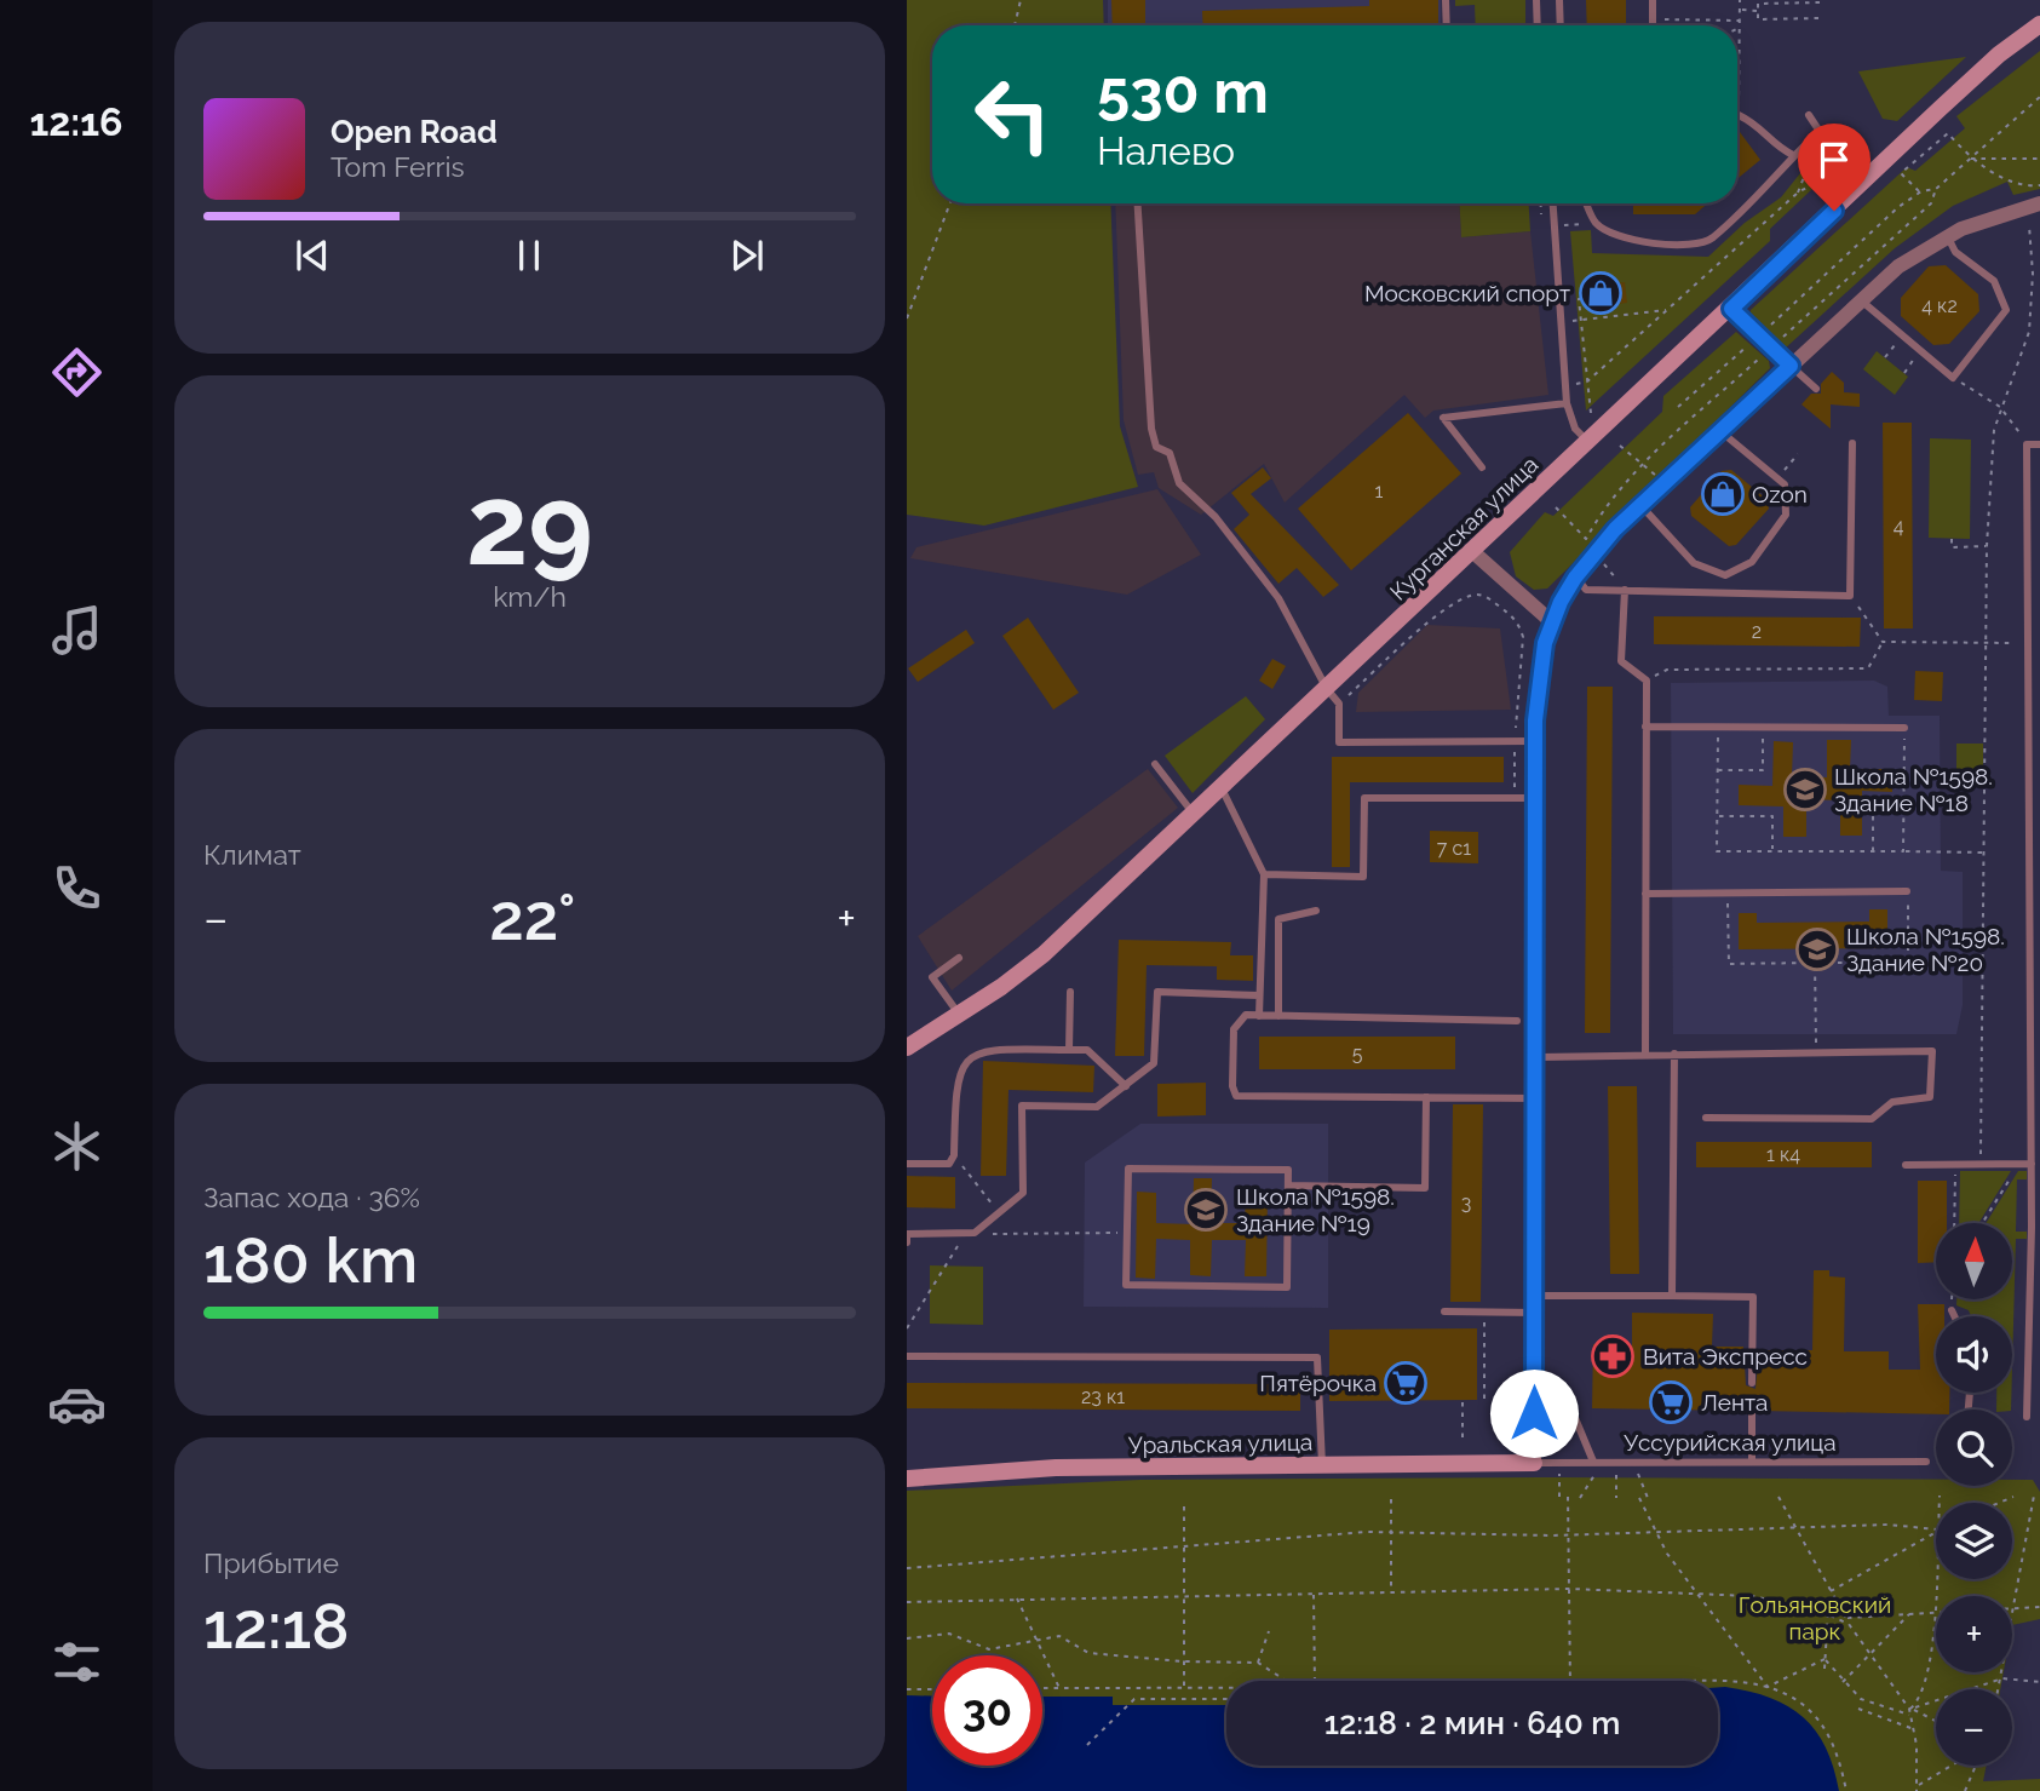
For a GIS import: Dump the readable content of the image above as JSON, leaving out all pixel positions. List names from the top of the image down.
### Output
{
  "streets": {
    "street": ["Курганская улица", "Уральская улица"],
    "lane": ["Уссурийская улица"]
  },
  "crossings": [
    ["Уссурийская улица", "Уральская улица"]
  ],
  "parks": ["Гольяновcкий парк"],
  "places": {
    "shop": ["Московский спорт", "Ozon"],
    "school or university": ["Школа №1598. Здание №18", "Школа №1598. Здание №20", "Школа №1598. Здание №19"],
    "pharmacy": ["Вита Экспресс"],
    "supermarket": ["Пятёрочка", "Лента"]
  },
  "house_numbers": [
    "4 к2",
    "1",
    "4",
    "2",
    "7 с1",
    "5",
    "1 к4",
    "3",
    "23 к1"
  ],
  "north": "top",
  "page": {
    "tabs": "12:16",
    "turn": ["530 m", "Налево"],
    "song": ["Open Road", "Tom Ferris"],
    "tile": [
      ["29", "km/h"],
      "Климат",
      ["Запас хода · 36%", "180 km"],
      ["Прибытие", "12:18"]
    ],
    "heat": ["−", "22°", "+"],
    "map_buttons": ["+", "−"],
    "limit": "30",
    "trip": "12:18 · 2 мин · 640 m"
  }
}
